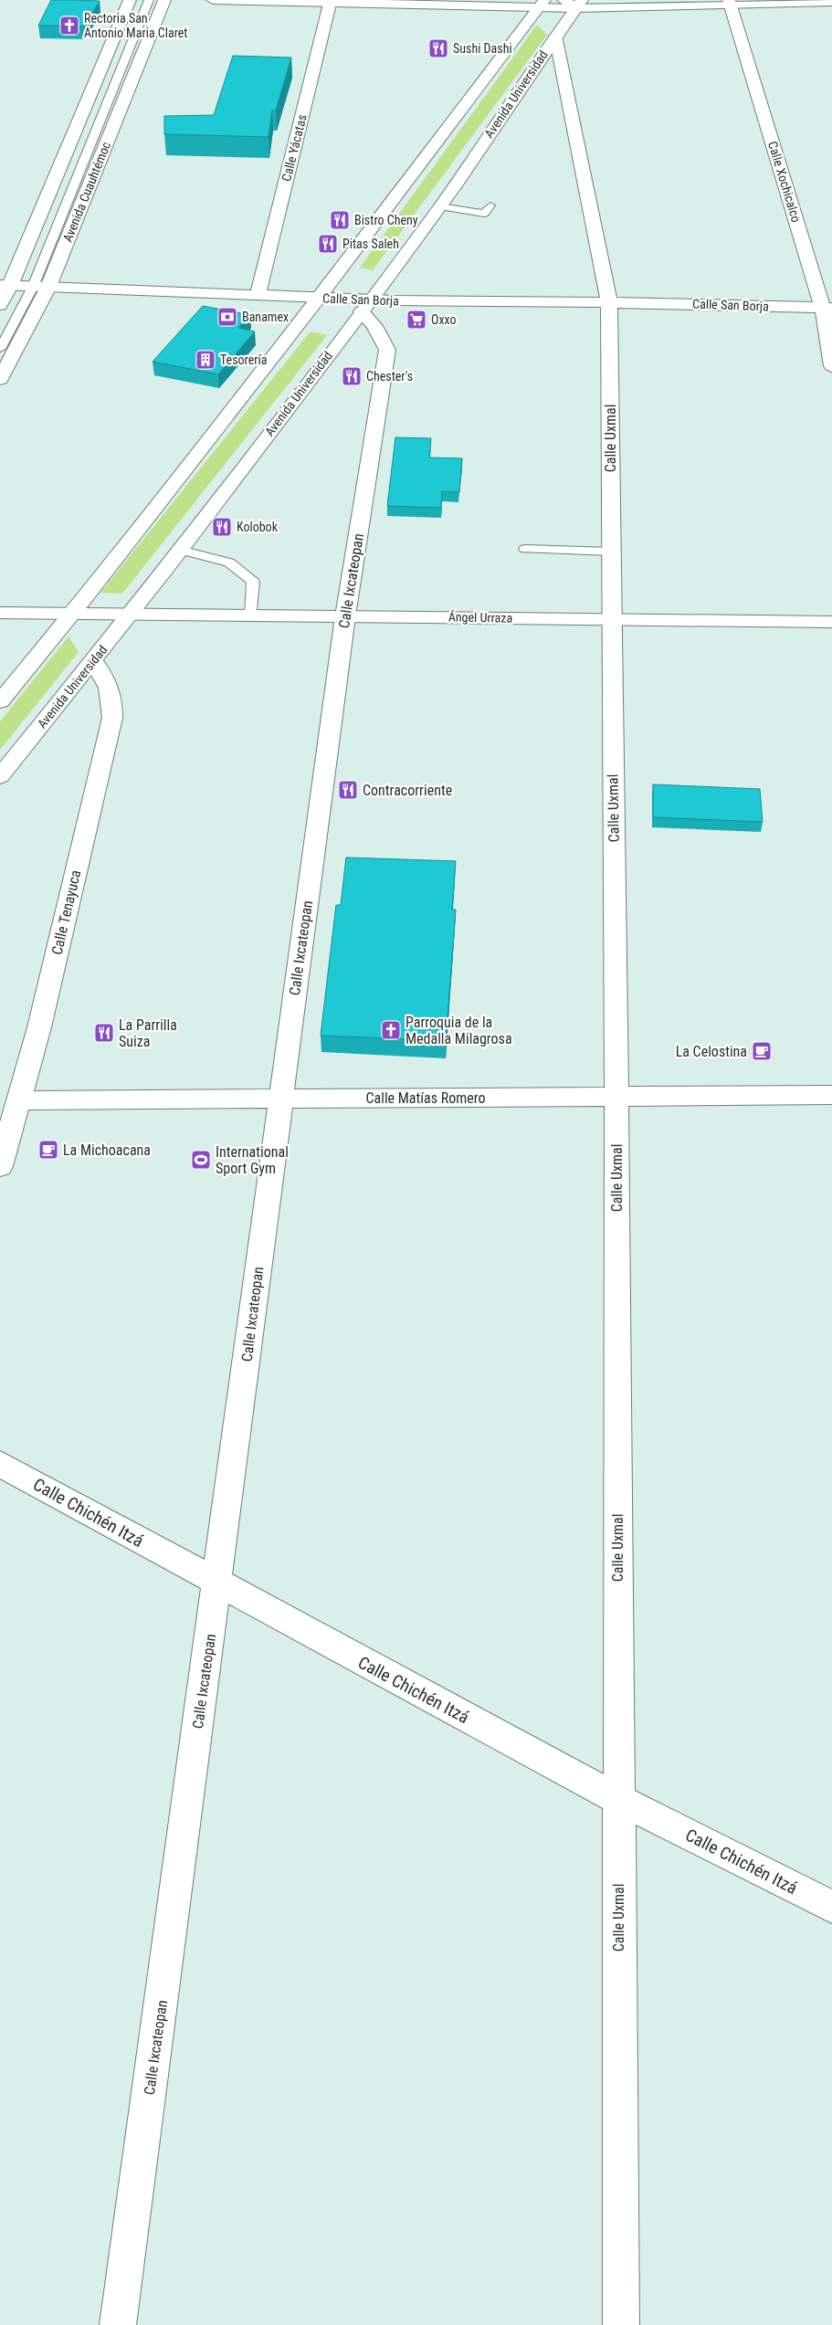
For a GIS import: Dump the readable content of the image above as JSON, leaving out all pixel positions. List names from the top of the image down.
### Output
{
  "streets": {
    "street": [
      "Avenida Universidad",
      "Calle Yácatas",
      "Calle Xochicalco",
      "Avenida Cuauhtémoc",
      "Calle San Borja",
      "Calle Uxmal",
      "Calle Ixcateopan",
      "Ángel Urraza",
      "Calle Tenayuca",
      "Calle Matías Romero",
      "Calle Chichén Itzá"
    ]
  },
  "crossings": [
    ["Avenida Universidad", "Calle San Borja"],
    ["Avenida Universidad", "Calle Uxmal"],
    ["Avenida Universidad", "Calle Ixcateopan"],
    ["Avenida Universidad", "Ángel Urraza"],
    ["Avenida Universidad", "Calle Tenayuca"],
    ["Calle Yácatas", "Calle San Borja"],
    ["Calle Xochicalco", "Calle San Borja"],
    ["Avenida Cuauhtémoc", "Calle San Borja"],
    ["Calle San Borja", "Calle Uxmal"],
    ["Calle San Borja", "Calle Ixcateopan"],
    ["Calle Uxmal", "Ángel Urraza"],
    ["Calle Uxmal", "Calle Matías Romero"],
    ["Calle Uxmal", "Calle Chichén Itzá"],
    ["Calle Ixcateopan", "Ángel Urraza"],
    ["Calle Ixcateopan", "Calle Matías Romero"],
    ["Calle Ixcateopan", "Calle Chichén Itzá"],
    ["Calle Tenayuca", "Calle Matías Romero"]
  ],
  "places": {
    "church": ["Rectoria San Antonio Maria Claret", "Parroquia de la Medalla Milagrosa"],
    "restaurant": [
      "Sushi Dashi",
      "Bistro Cheny",
      "Pitas Saleh",
      "Chester's",
      "Kolobok",
      "Contracorriente",
      "La Parrilla Suiza"
    ],
    "bank": ["Banamex"],
    "supermarket": ["Oxxo"],
    "building": ["Tesorería"],
    "cafe": ["La Celostina", "La Michoacana"],
    "sports": ["International Sport Gym"]
  }
}
